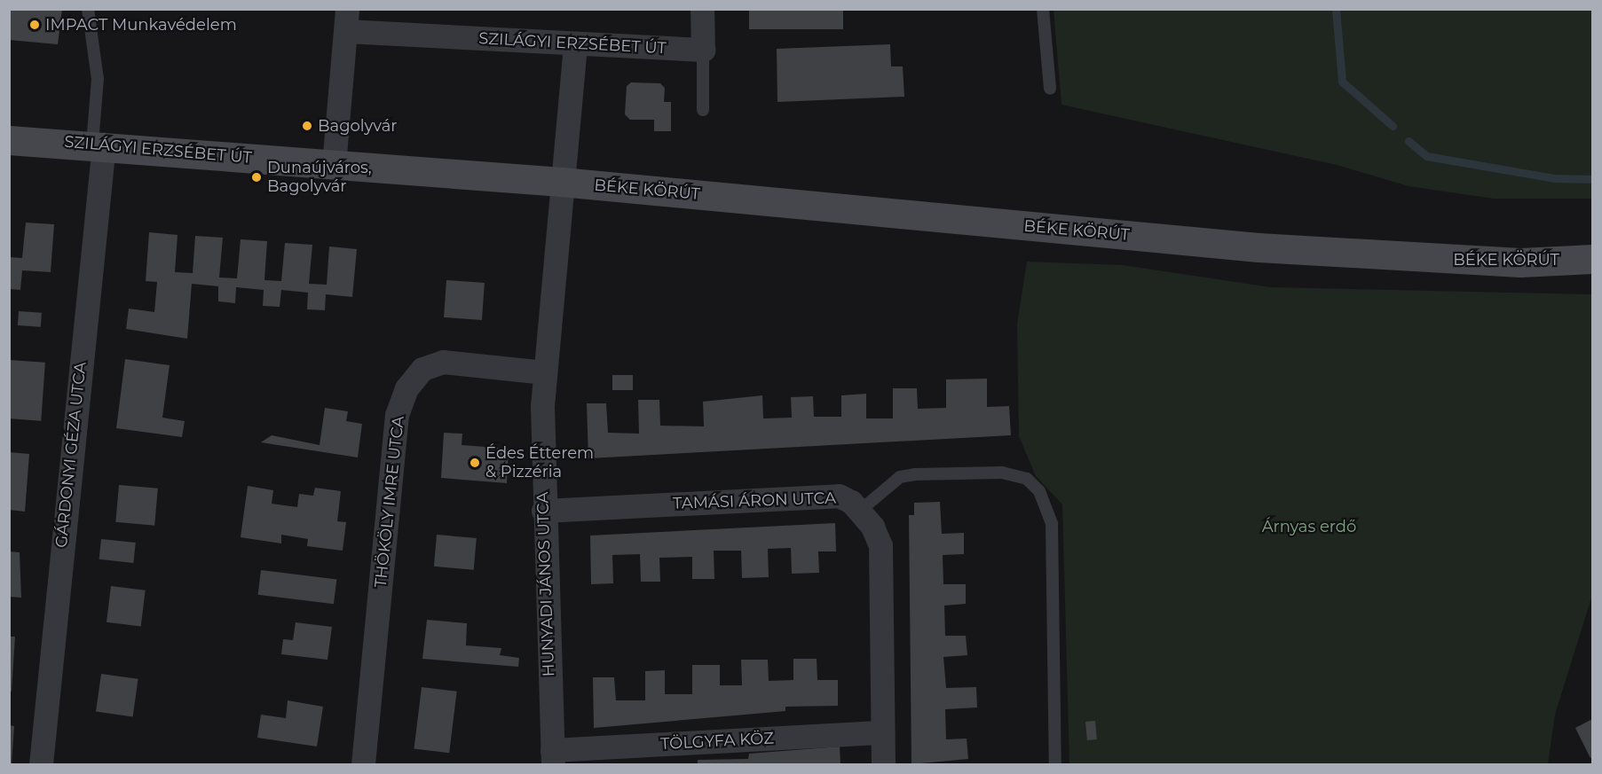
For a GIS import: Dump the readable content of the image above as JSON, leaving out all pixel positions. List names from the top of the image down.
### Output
{
  "streets": {
    "street": [
      "SZILÁGYI ERZSÉBET ÚT",
      "BÉKE KÖRÚT",
      "GÁRDONYI GÉZA UTCA",
      "TAMÁSI ÁRON UTCA",
      "THÖKÖLY IMRE UTCA",
      "HUNYADI JÁNOS UTCA",
      "TÖLGYFA KÖZ"
    ]
  },
  "crossings": [
    ["SZILÁGYI ERZSÉBET ÚT", "BÉKE KÖRÚT"],
    ["SZILÁGYI ERZSÉBET ÚT", "GÁRDONYI GÉZA UTCA"],
    ["SZILÁGYI ERZSÉBET ÚT", "HUNYADI JÁNOS UTCA"],
    ["BÉKE KÖRÚT", "HUNYADI JÁNOS UTCA"],
    ["TAMÁSI ÁRON UTCA", "HUNYADI JÁNOS UTCA"],
    ["TAMÁSI ÁRON UTCA", "TÖLGYFA KÖZ"],
    ["THÖKÖLY IMRE UTCA", "HUNYADI JÁNOS UTCA"],
    ["HUNYADI JÁNOS UTCA", "TÖLGYFA KÖZ"]
  ],
  "parks": ["Árnyas erdő"],
  "places": [
    "IMPACT Munkavédelem",
    "Bagolyvár",
    "Dunaújváros, Bagolyvár",
    "Édes Étterem & Pizzéria"
  ]
}
